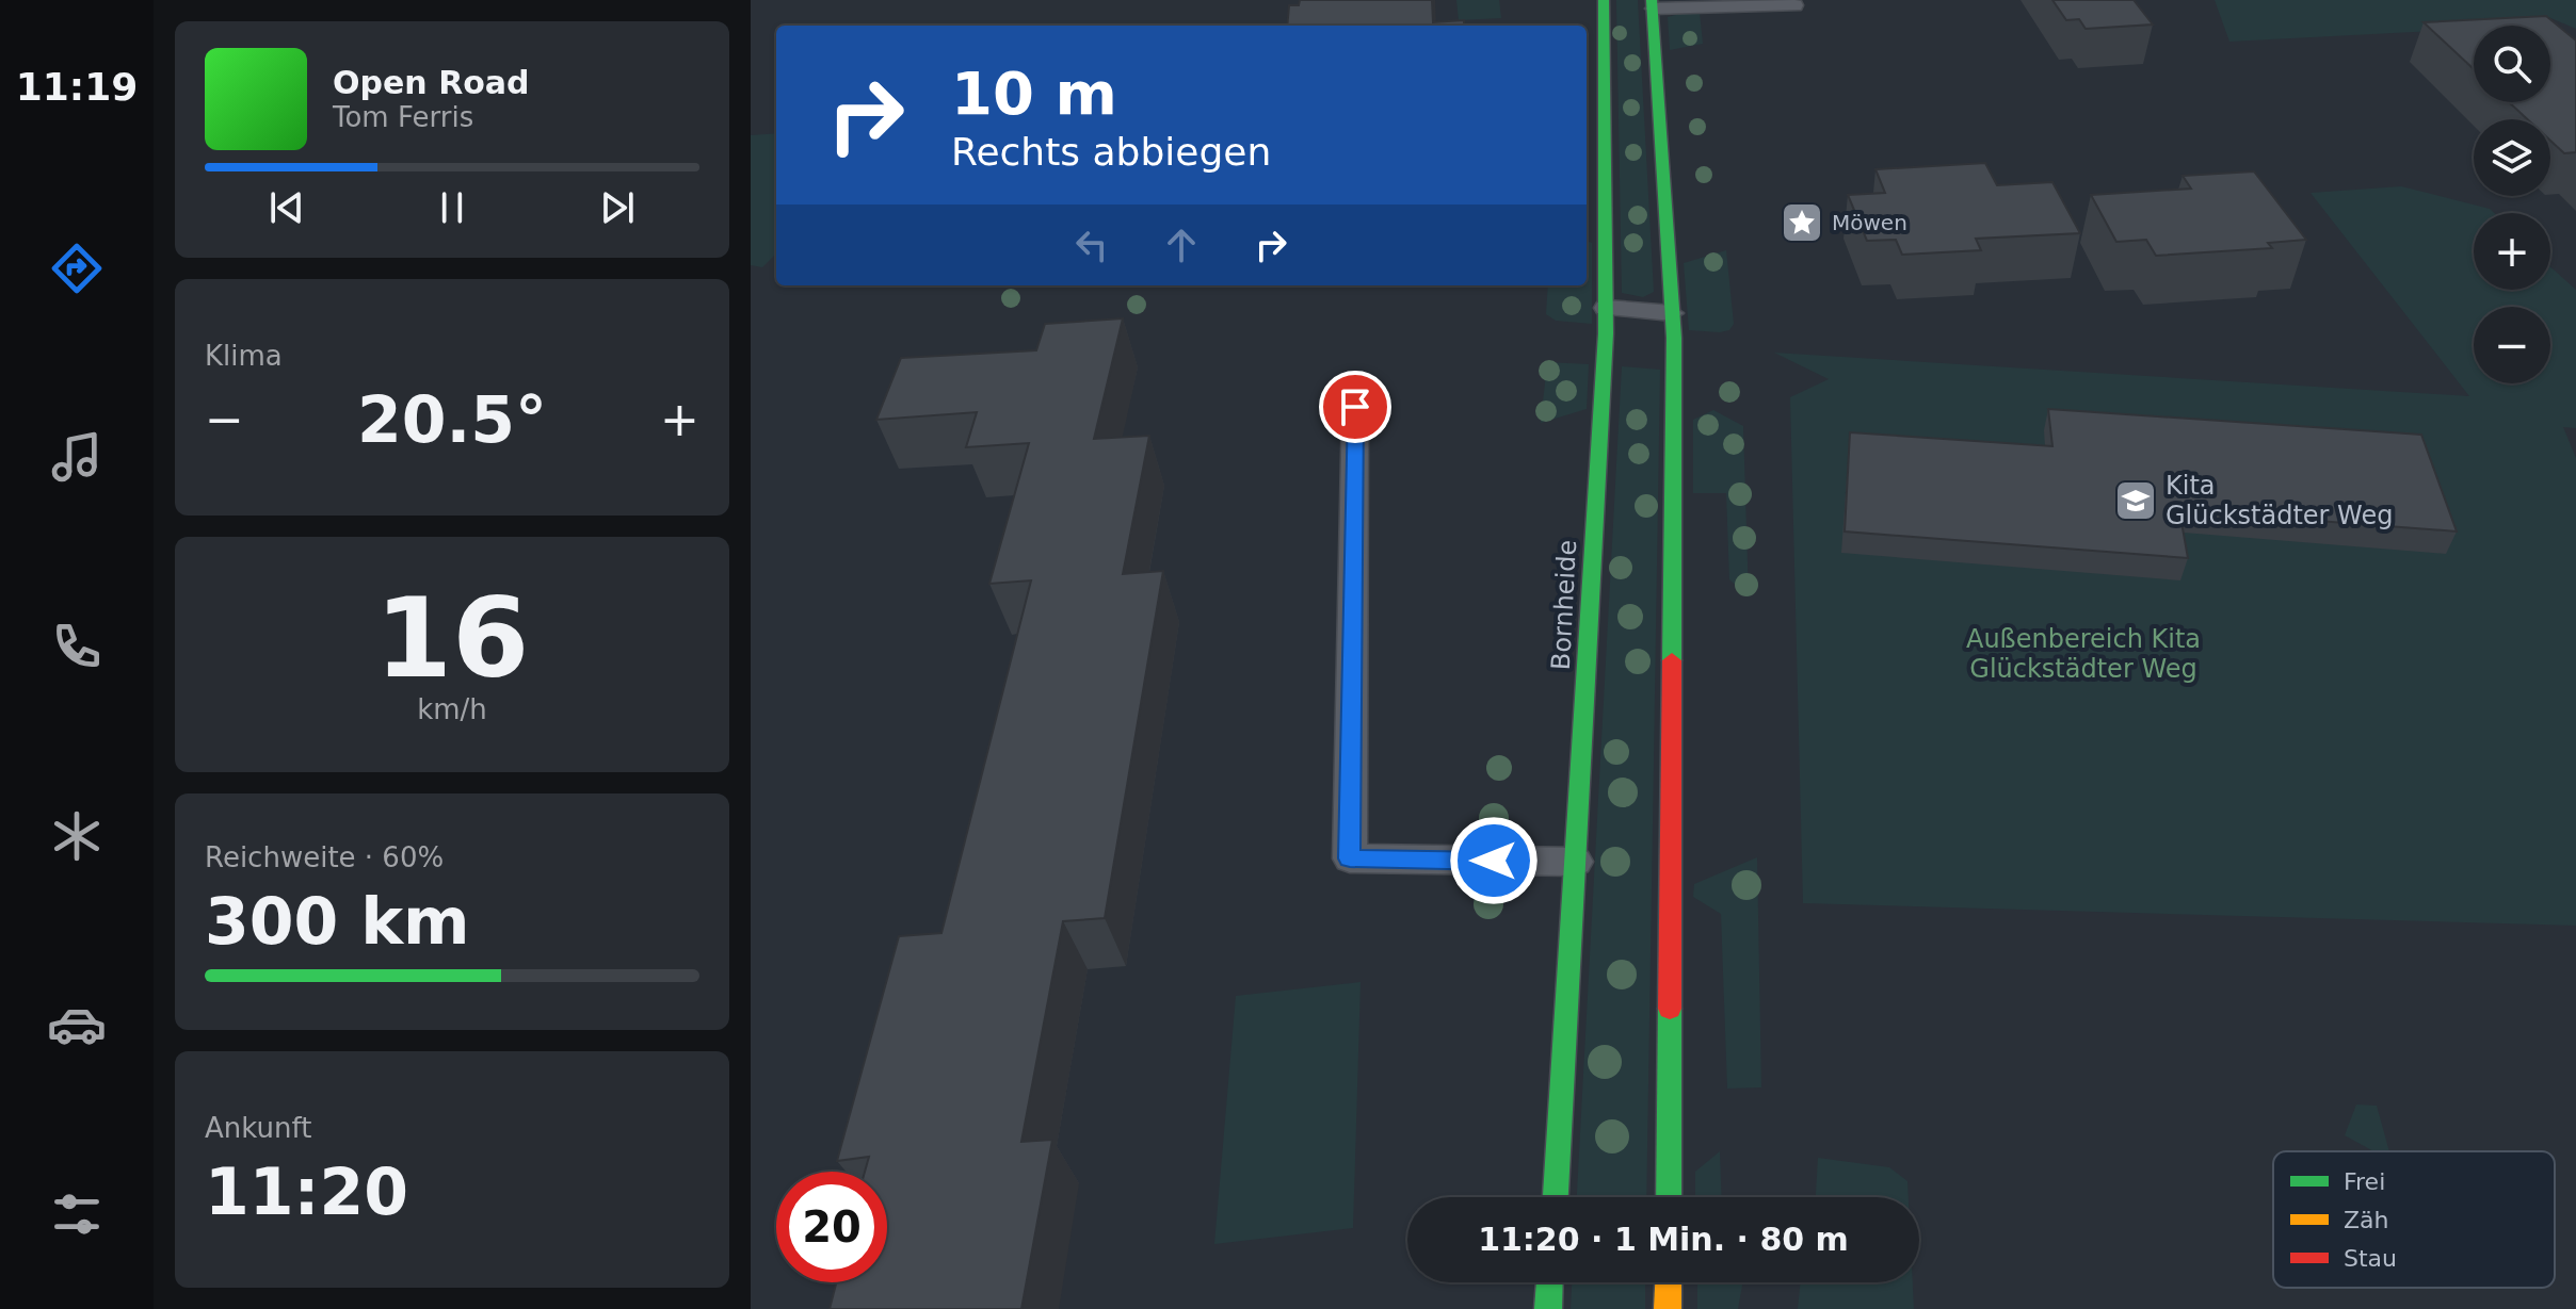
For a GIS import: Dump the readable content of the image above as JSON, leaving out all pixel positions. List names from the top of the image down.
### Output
{
  "streets": {
    "street": ["Bornheide"]
  },
  "parks": ["Außenbereich Kita Glückstädter Weg"],
  "places": {
    "place": ["Möwen"],
    "school or university": ["Kita Glückstädter Weg"]
  },
  "legend": ["Frei", "Zäh", "Stau"],
  "page": {
    "tabs": "11:19",
    "map_buttons": ["+", "−"],
    "turn": ["10 m", "Rechts abbiegen"],
    "song": ["Open Road", "Tom Ferris"],
    "tile": [
      "Klima",
      ["16", "km/h"],
      ["Reichweite · 60%", "300 km"],
      ["Ankunft", "11:20"]
    ],
    "heat": ["−", "20.5°", "+"],
    "limit": "20",
    "trip": "11:20 · 1 Min. · 80 m"
  }
}
